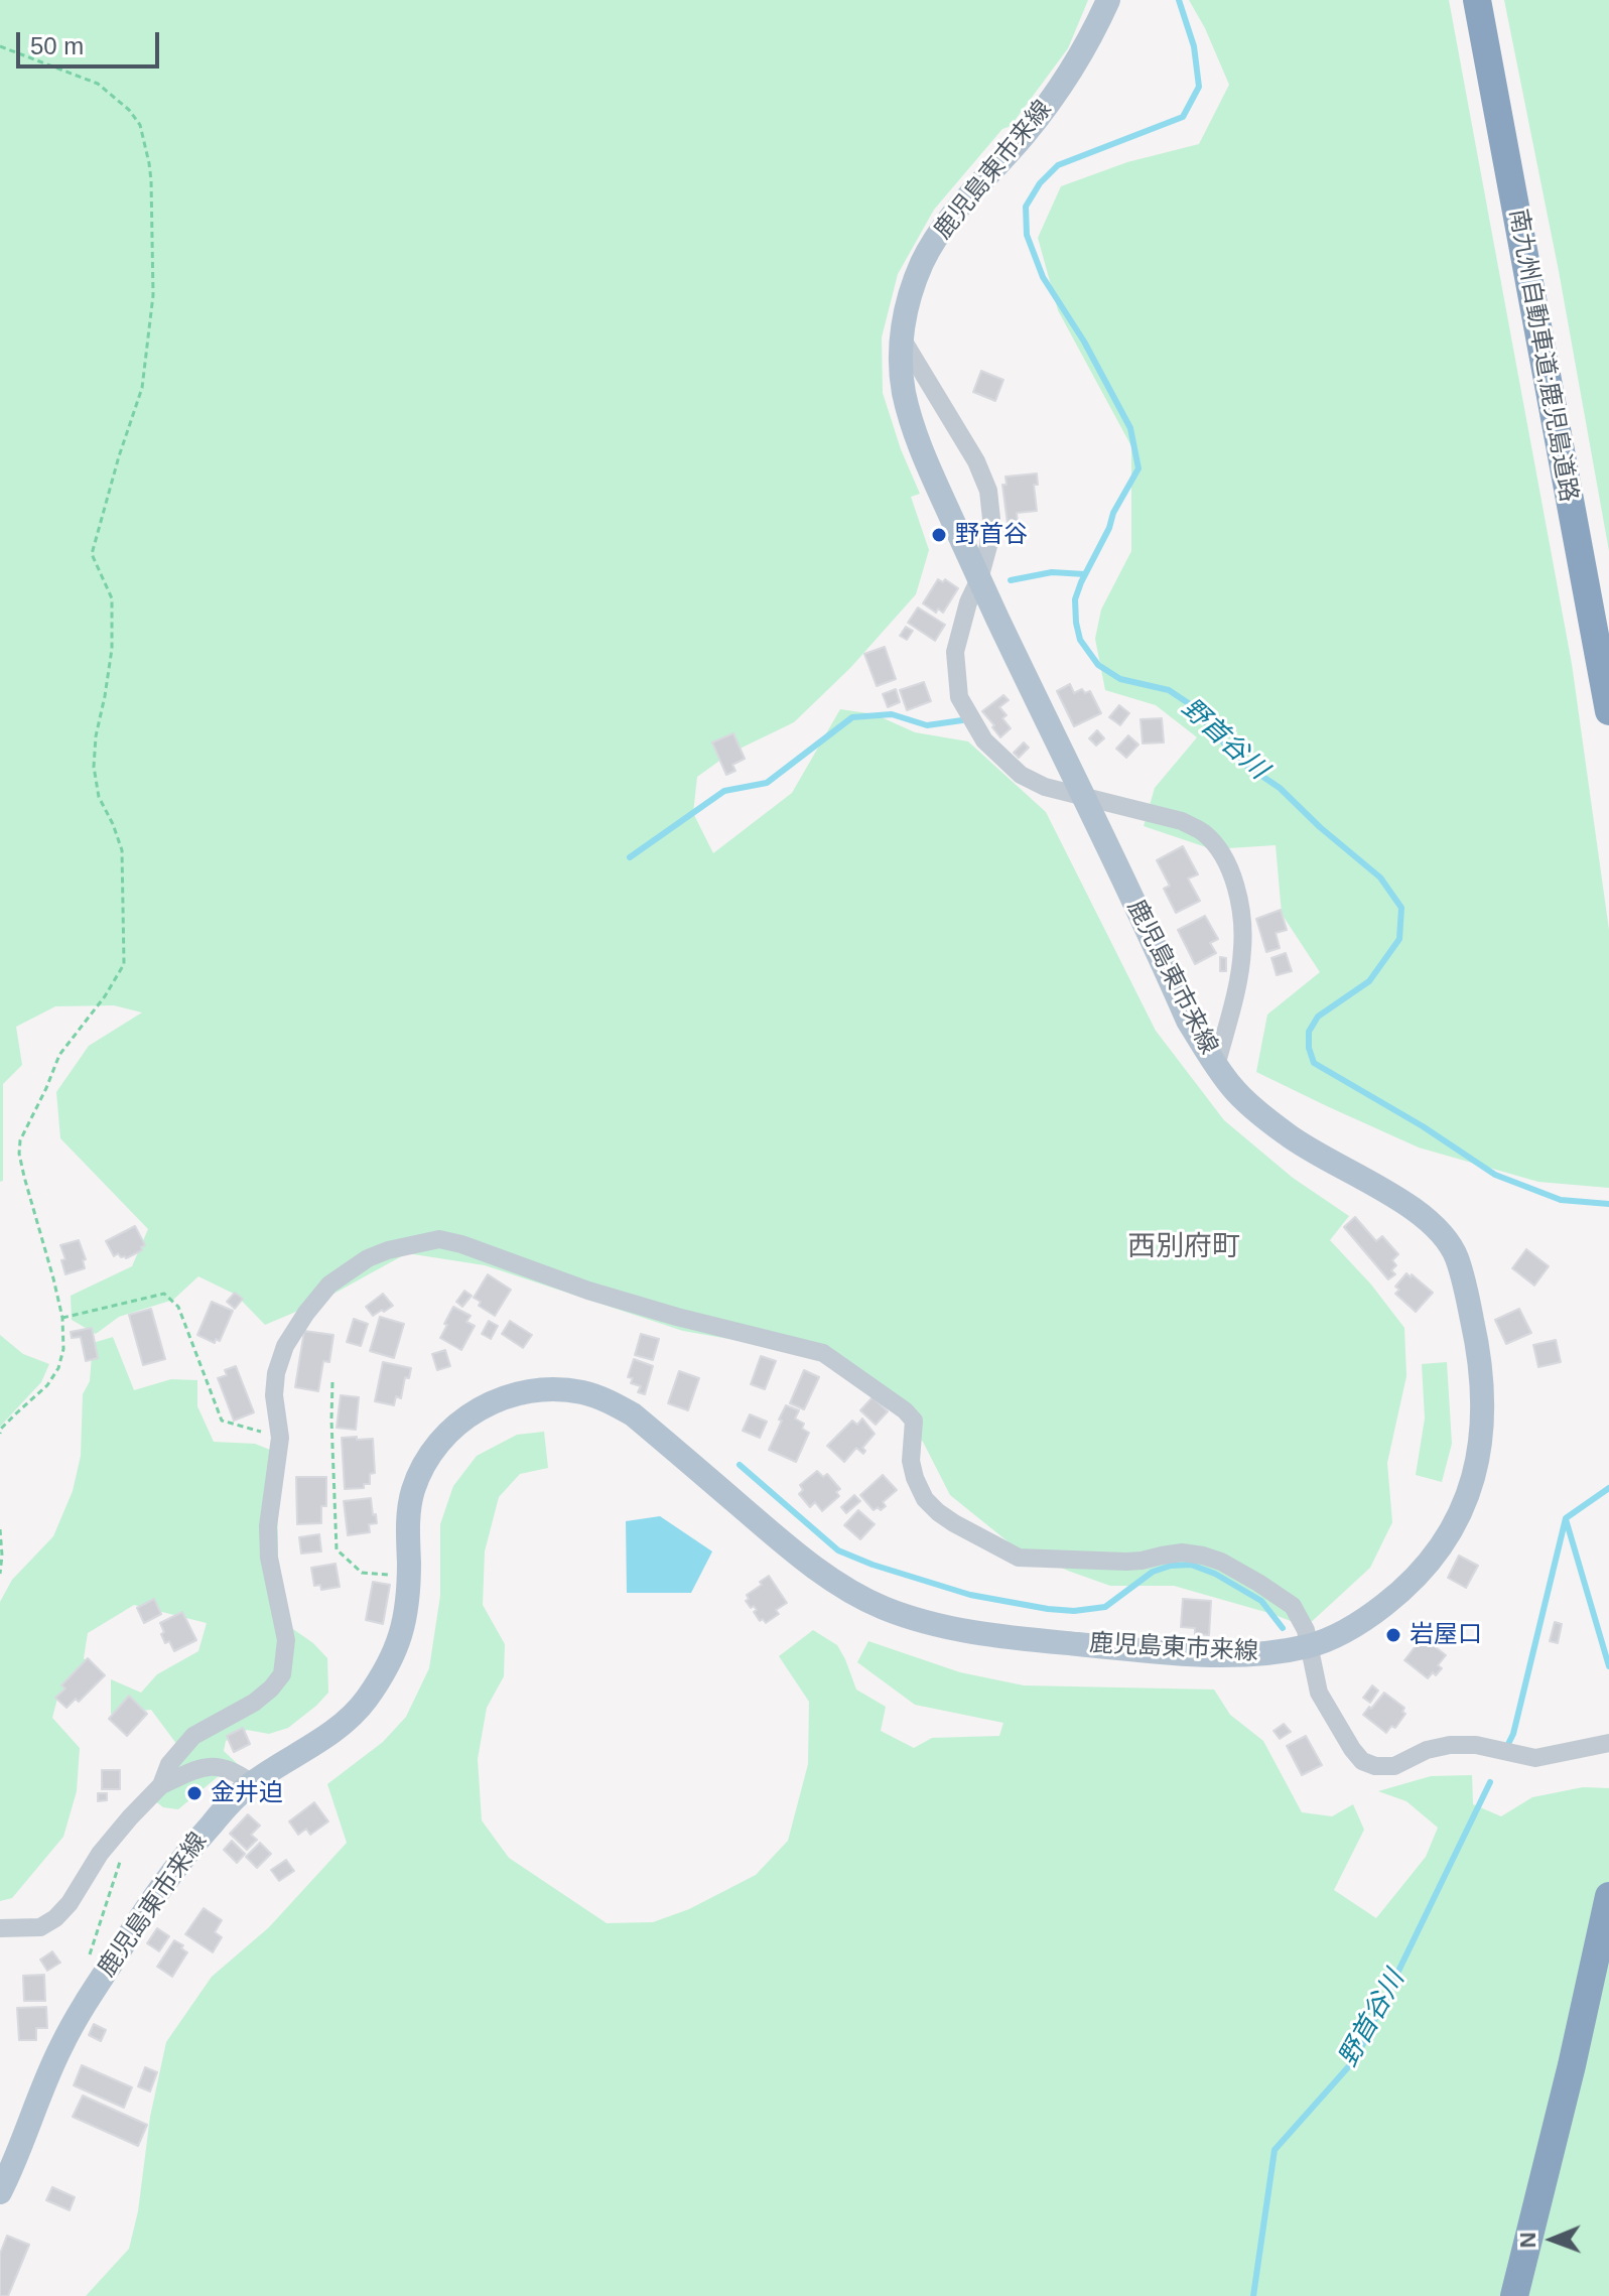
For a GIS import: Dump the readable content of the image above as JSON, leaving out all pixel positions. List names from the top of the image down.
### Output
{
  "streets": {
    "highway": ["南九州自動車道;鹿児島道路"],
    "main road": ["鹿児島東市来線"]
  },
  "districts": ["西別府町"],
  "water": ["野首谷川"],
  "places": ["野首谷", "岩屋口", "金井迫"],
  "scale_bar": "50 m",
  "north": "left"
}
